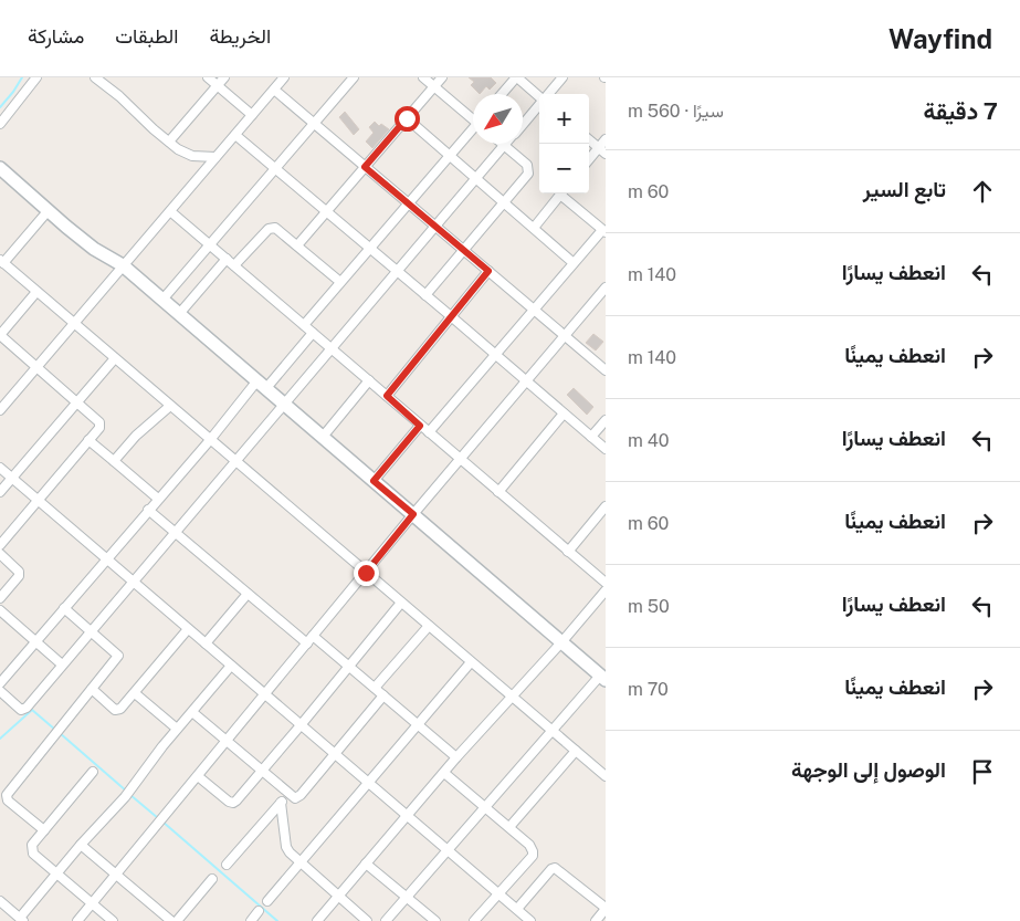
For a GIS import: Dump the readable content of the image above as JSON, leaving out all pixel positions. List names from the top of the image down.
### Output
{
  "north": "bottom left",
  "page": {
    "header": "Wayfind",
    "nav": ["الخريطة", "الطبقات", "مشاركة"],
    "heading": ["7 دقيقة", "سيرًا · 560 m"],
    "map_buttons": ["+", "−"],
    "list": [
      ["تابع السير", "60 m"],
      ["انعطف يسارًا", "140 m"],
      ["انعطف يمينًا", "140 m"],
      ["انعطف يسارًا", "40 m"],
      ["انعطف يمينًا", "60 m"],
      ["انعطف يسارًا", "50 m"],
      ["انعطف يمينًا", "70 m"],
      "الوصول إلى الوجهة"
    ]
  }
}
